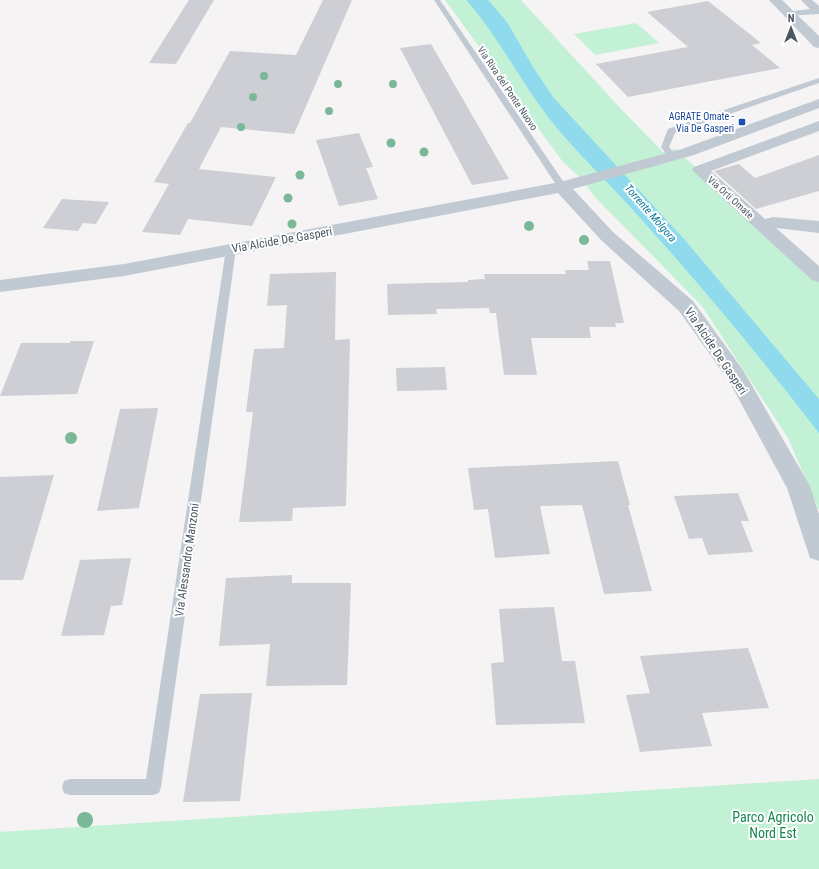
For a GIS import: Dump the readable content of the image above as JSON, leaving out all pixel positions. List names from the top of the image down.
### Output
{
  "streets": {
    "street": ["Via Orti Omate", "Via Alcide De Gasperi"],
    "lane": ["Via Riva del Ponte Nuovo", "Via Alessandro Manzoni"]
  },
  "crossings": [
    ["Via Riva del Ponte Nuovo", "Via Alcide De Gasperi"],
    ["Via Alcide De Gasperi", "Via Alessandro Manzoni"]
  ],
  "water": ["Torrente Molgora"],
  "parks": ["Parco Agricolo Nord Est"],
  "places": {
    "transit": ["AGRATE Omate - Via De Gasperi"]
  },
  "north": "top"
}
